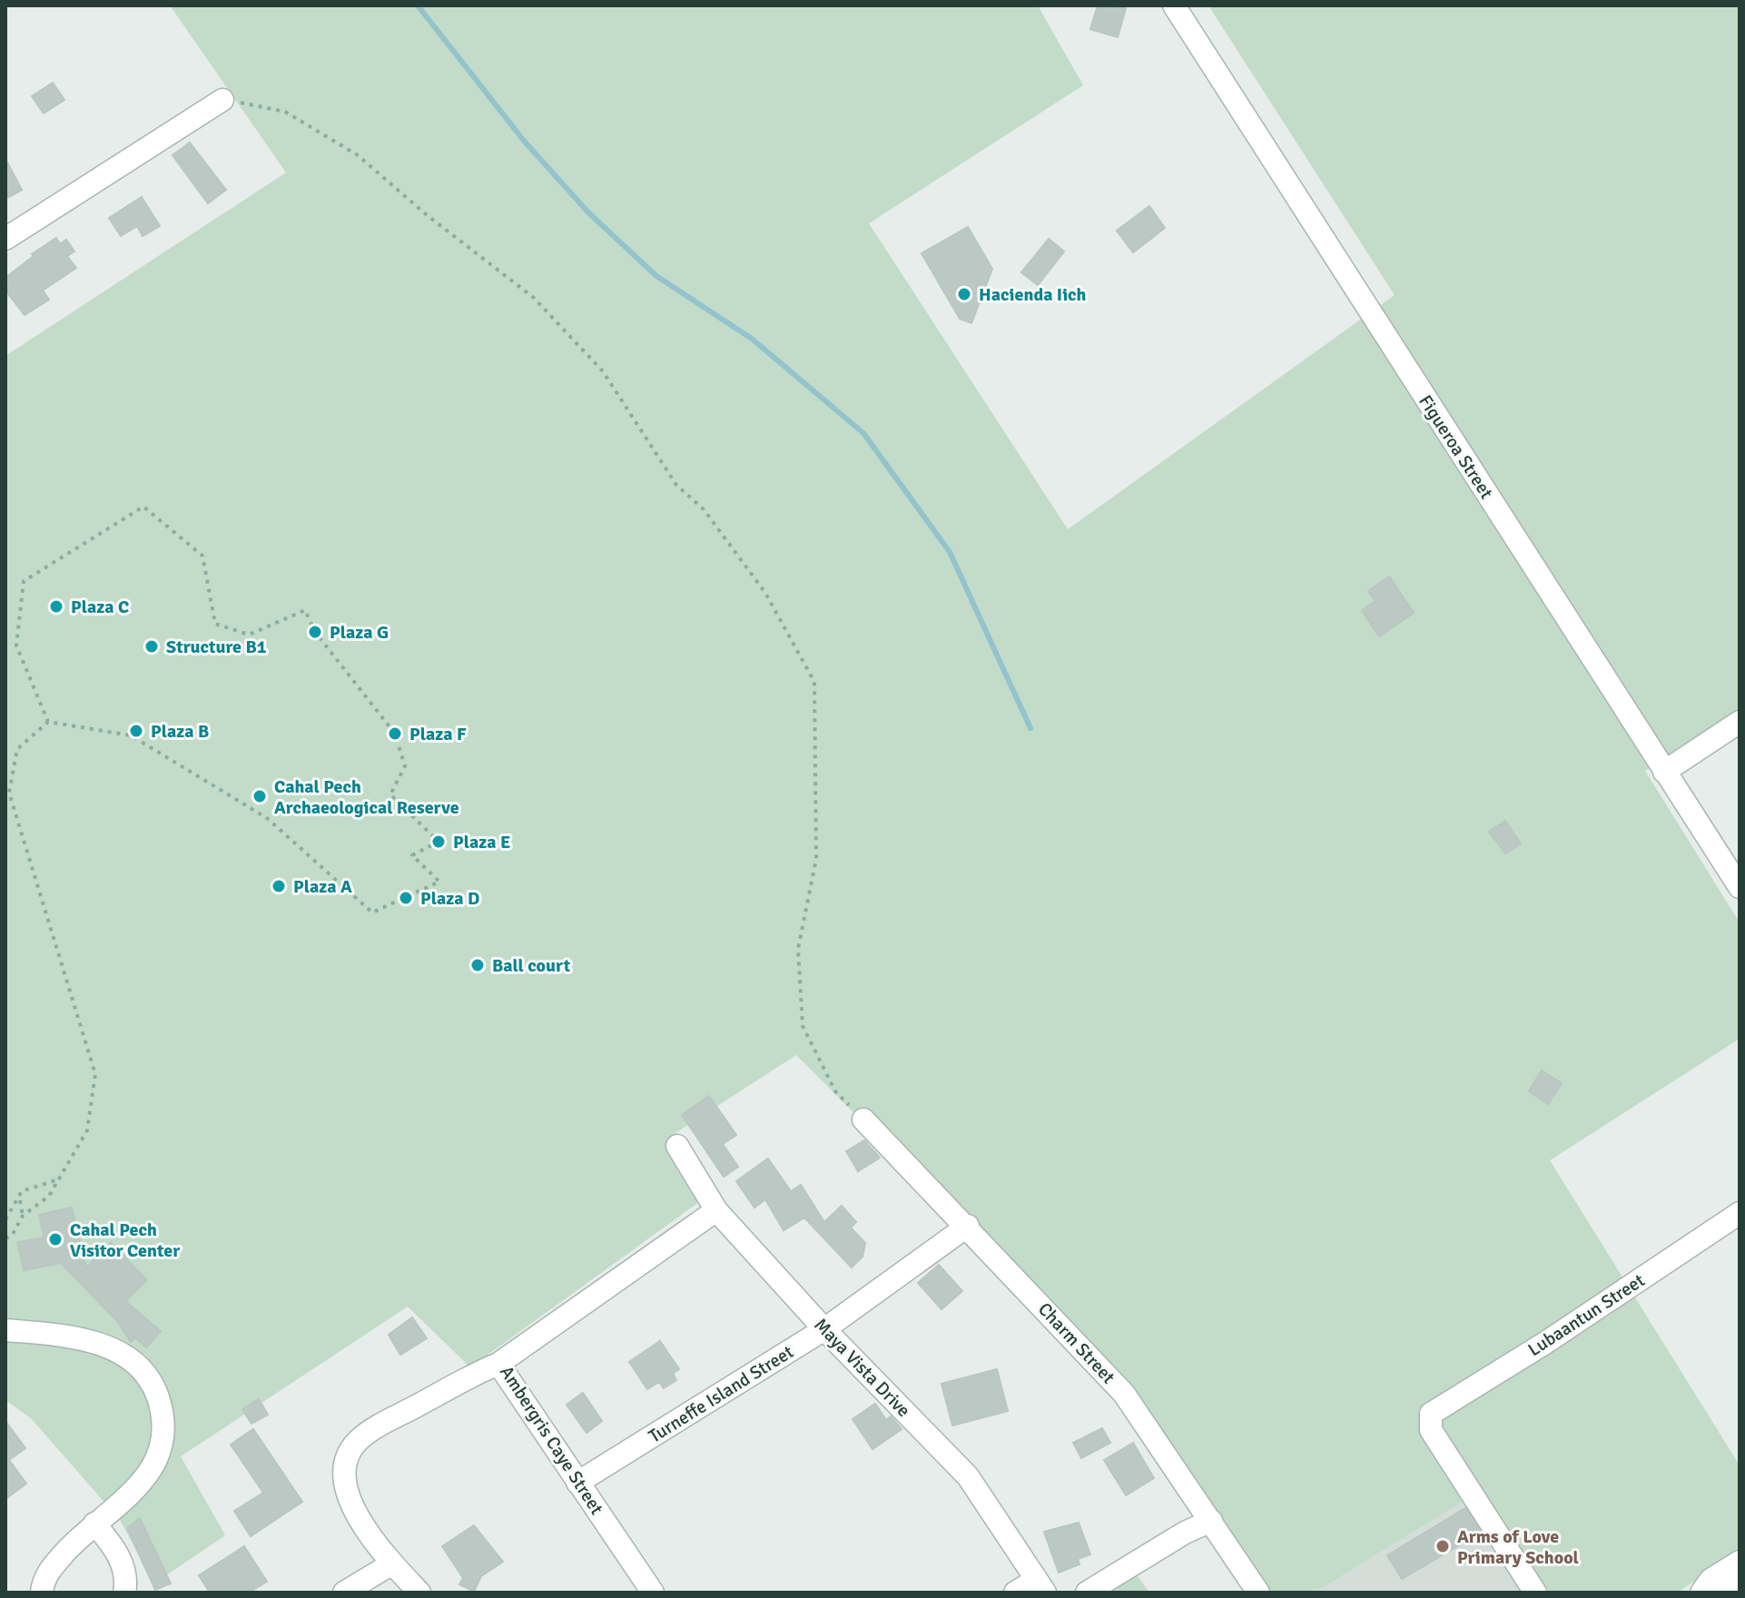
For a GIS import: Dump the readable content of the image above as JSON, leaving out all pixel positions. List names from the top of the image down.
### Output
{
  "streets": {
    "street": [
      "Figueroa Street",
      "Lubaantun Street",
      "Charm Street",
      "Maya Vista Drive",
      "Turneffe Island Street",
      "Ambergris Caye Street"
    ]
  },
  "crossings": [
    ["Charm Street", "Turneffe Island Street"],
    ["Maya Vista Drive", "Turneffe Island Street"],
    ["Maya Vista Drive", "Ambergris Caye Street"],
    ["Turneffe Island Street", "Ambergris Caye Street"]
  ],
  "places": [
    "Hacienda Iich",
    "Plaza C",
    "Plaza G",
    "Structure B1",
    "Plaza B",
    "Plaza F",
    "Cahal Pech Archaeological Reserve",
    "Plaza E",
    "Plaza A",
    "Plaza D",
    "Ball court",
    "Cahal Pech Visitor Center",
    "Arms of Love Primary School"
  ]
}
